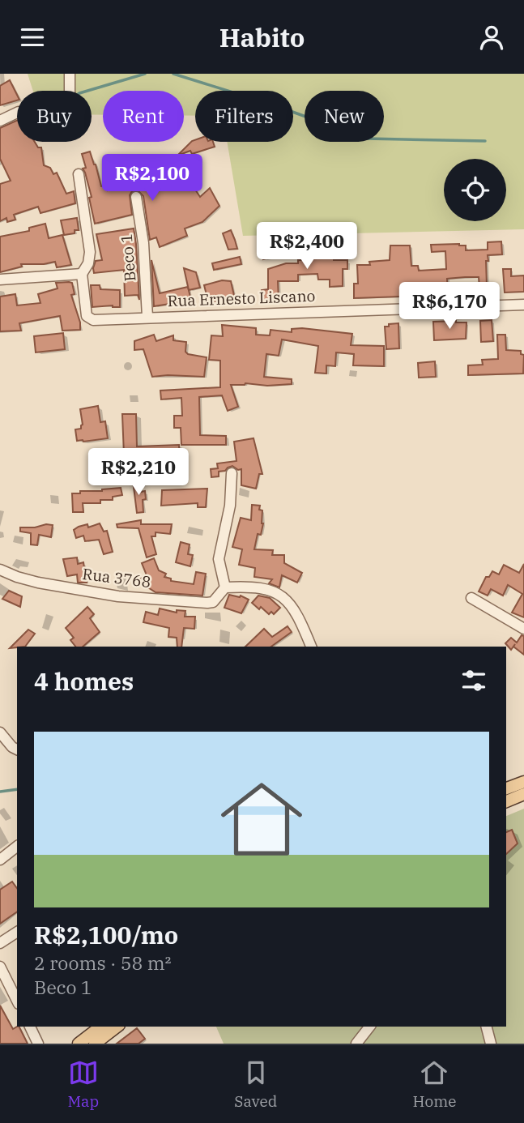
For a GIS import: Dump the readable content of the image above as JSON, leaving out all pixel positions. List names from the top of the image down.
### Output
{
  "streets": {
    "street": ["Beco 1", "Rua Ernesto Liscano", "Rua 3768"]
  },
  "crossings": [
    ["Beco 1", "Rua Ernesto Liscano"]
  ],
  "page": {
    "header": "Habito",
    "chip": [
      "Buy",
      "Rent",
      "Filters",
      "New"
    ],
    "price": [
      "R$2,100",
      "R$2,400",
      "R$6,170",
      "R$2,210"
    ],
    "heading": "4 homes",
    "list": [
      {
        "name": "R$2,100/mo",
        "note": "2 rooms · 58 m² · Beco 1"
      }
    ],
    "tabs": ["Map", "Saved", "Home"]
  }
}
